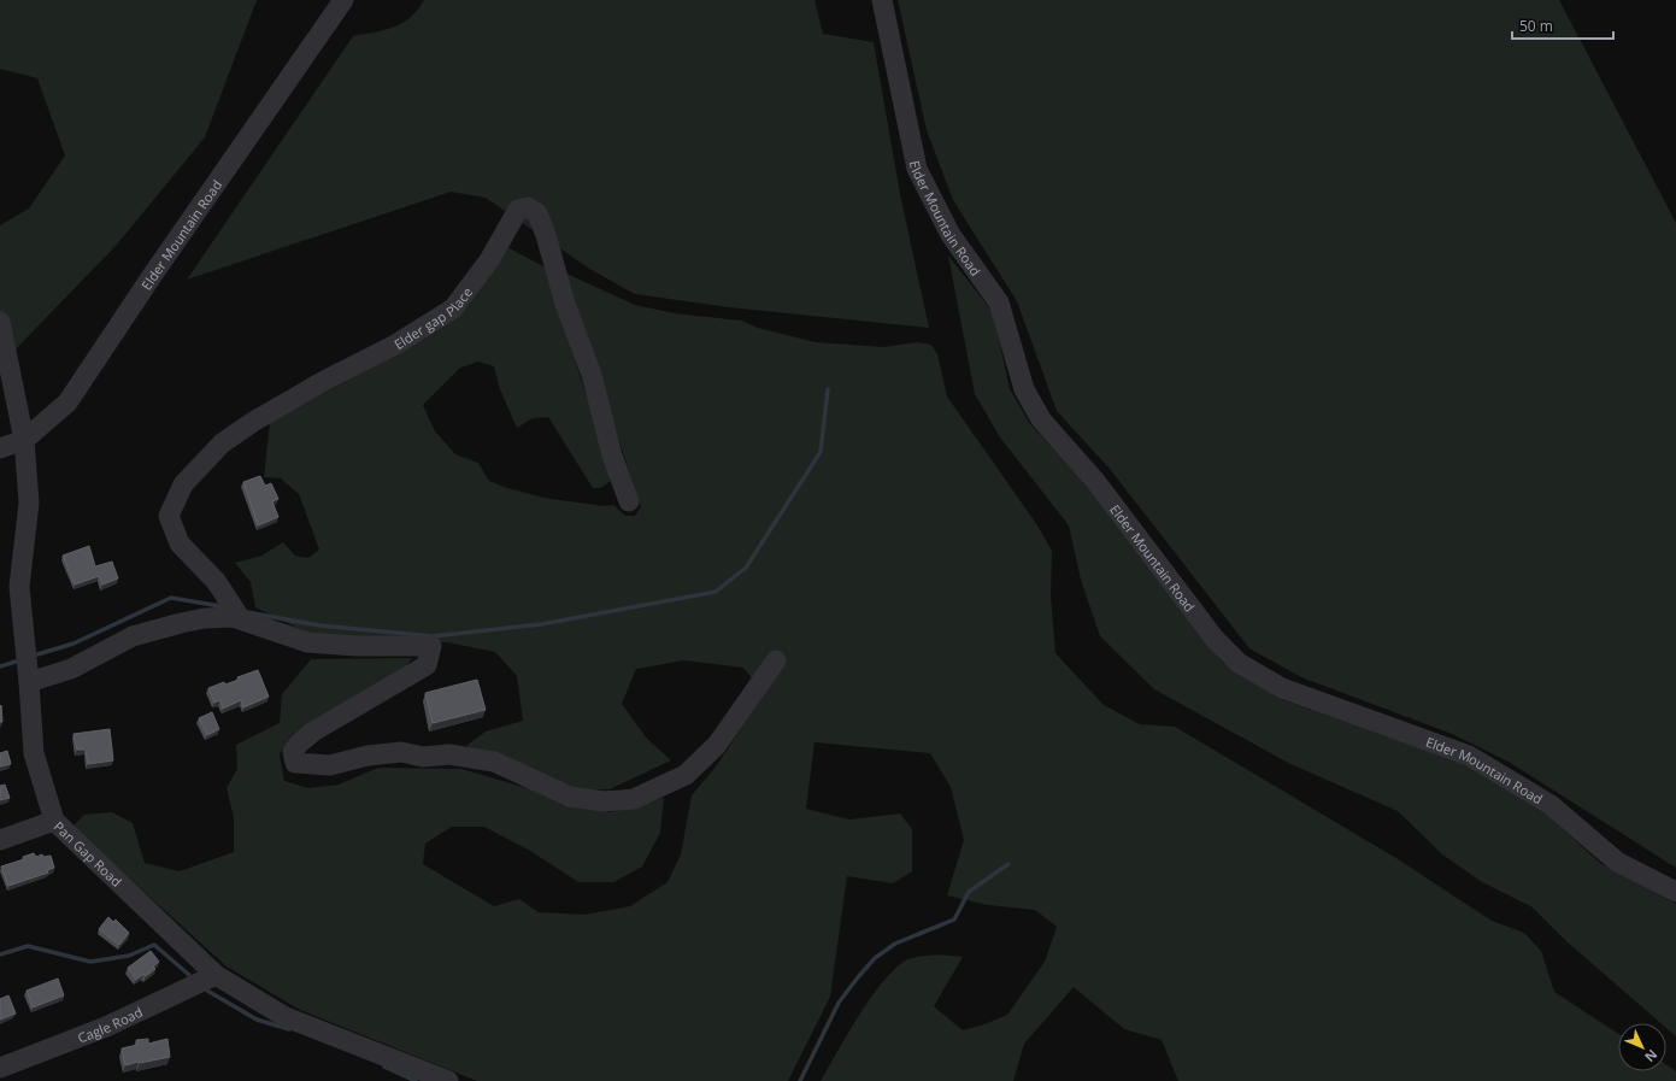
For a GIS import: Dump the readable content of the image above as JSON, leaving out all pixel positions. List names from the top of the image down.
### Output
{
  "streets": {
    "street": [
      "Elder Mountain Road",
      "Elder gap Place",
      "Pan Gap Road",
      "Cagle Road"
    ]
  },
  "crossings": [
    ["Elder Mountain Road", "Pan Gap Road"],
    ["Pan Gap Road", "Cagle Road"]
  ],
  "scale_bar": "50 m",
  "north": "bottom right"
}
